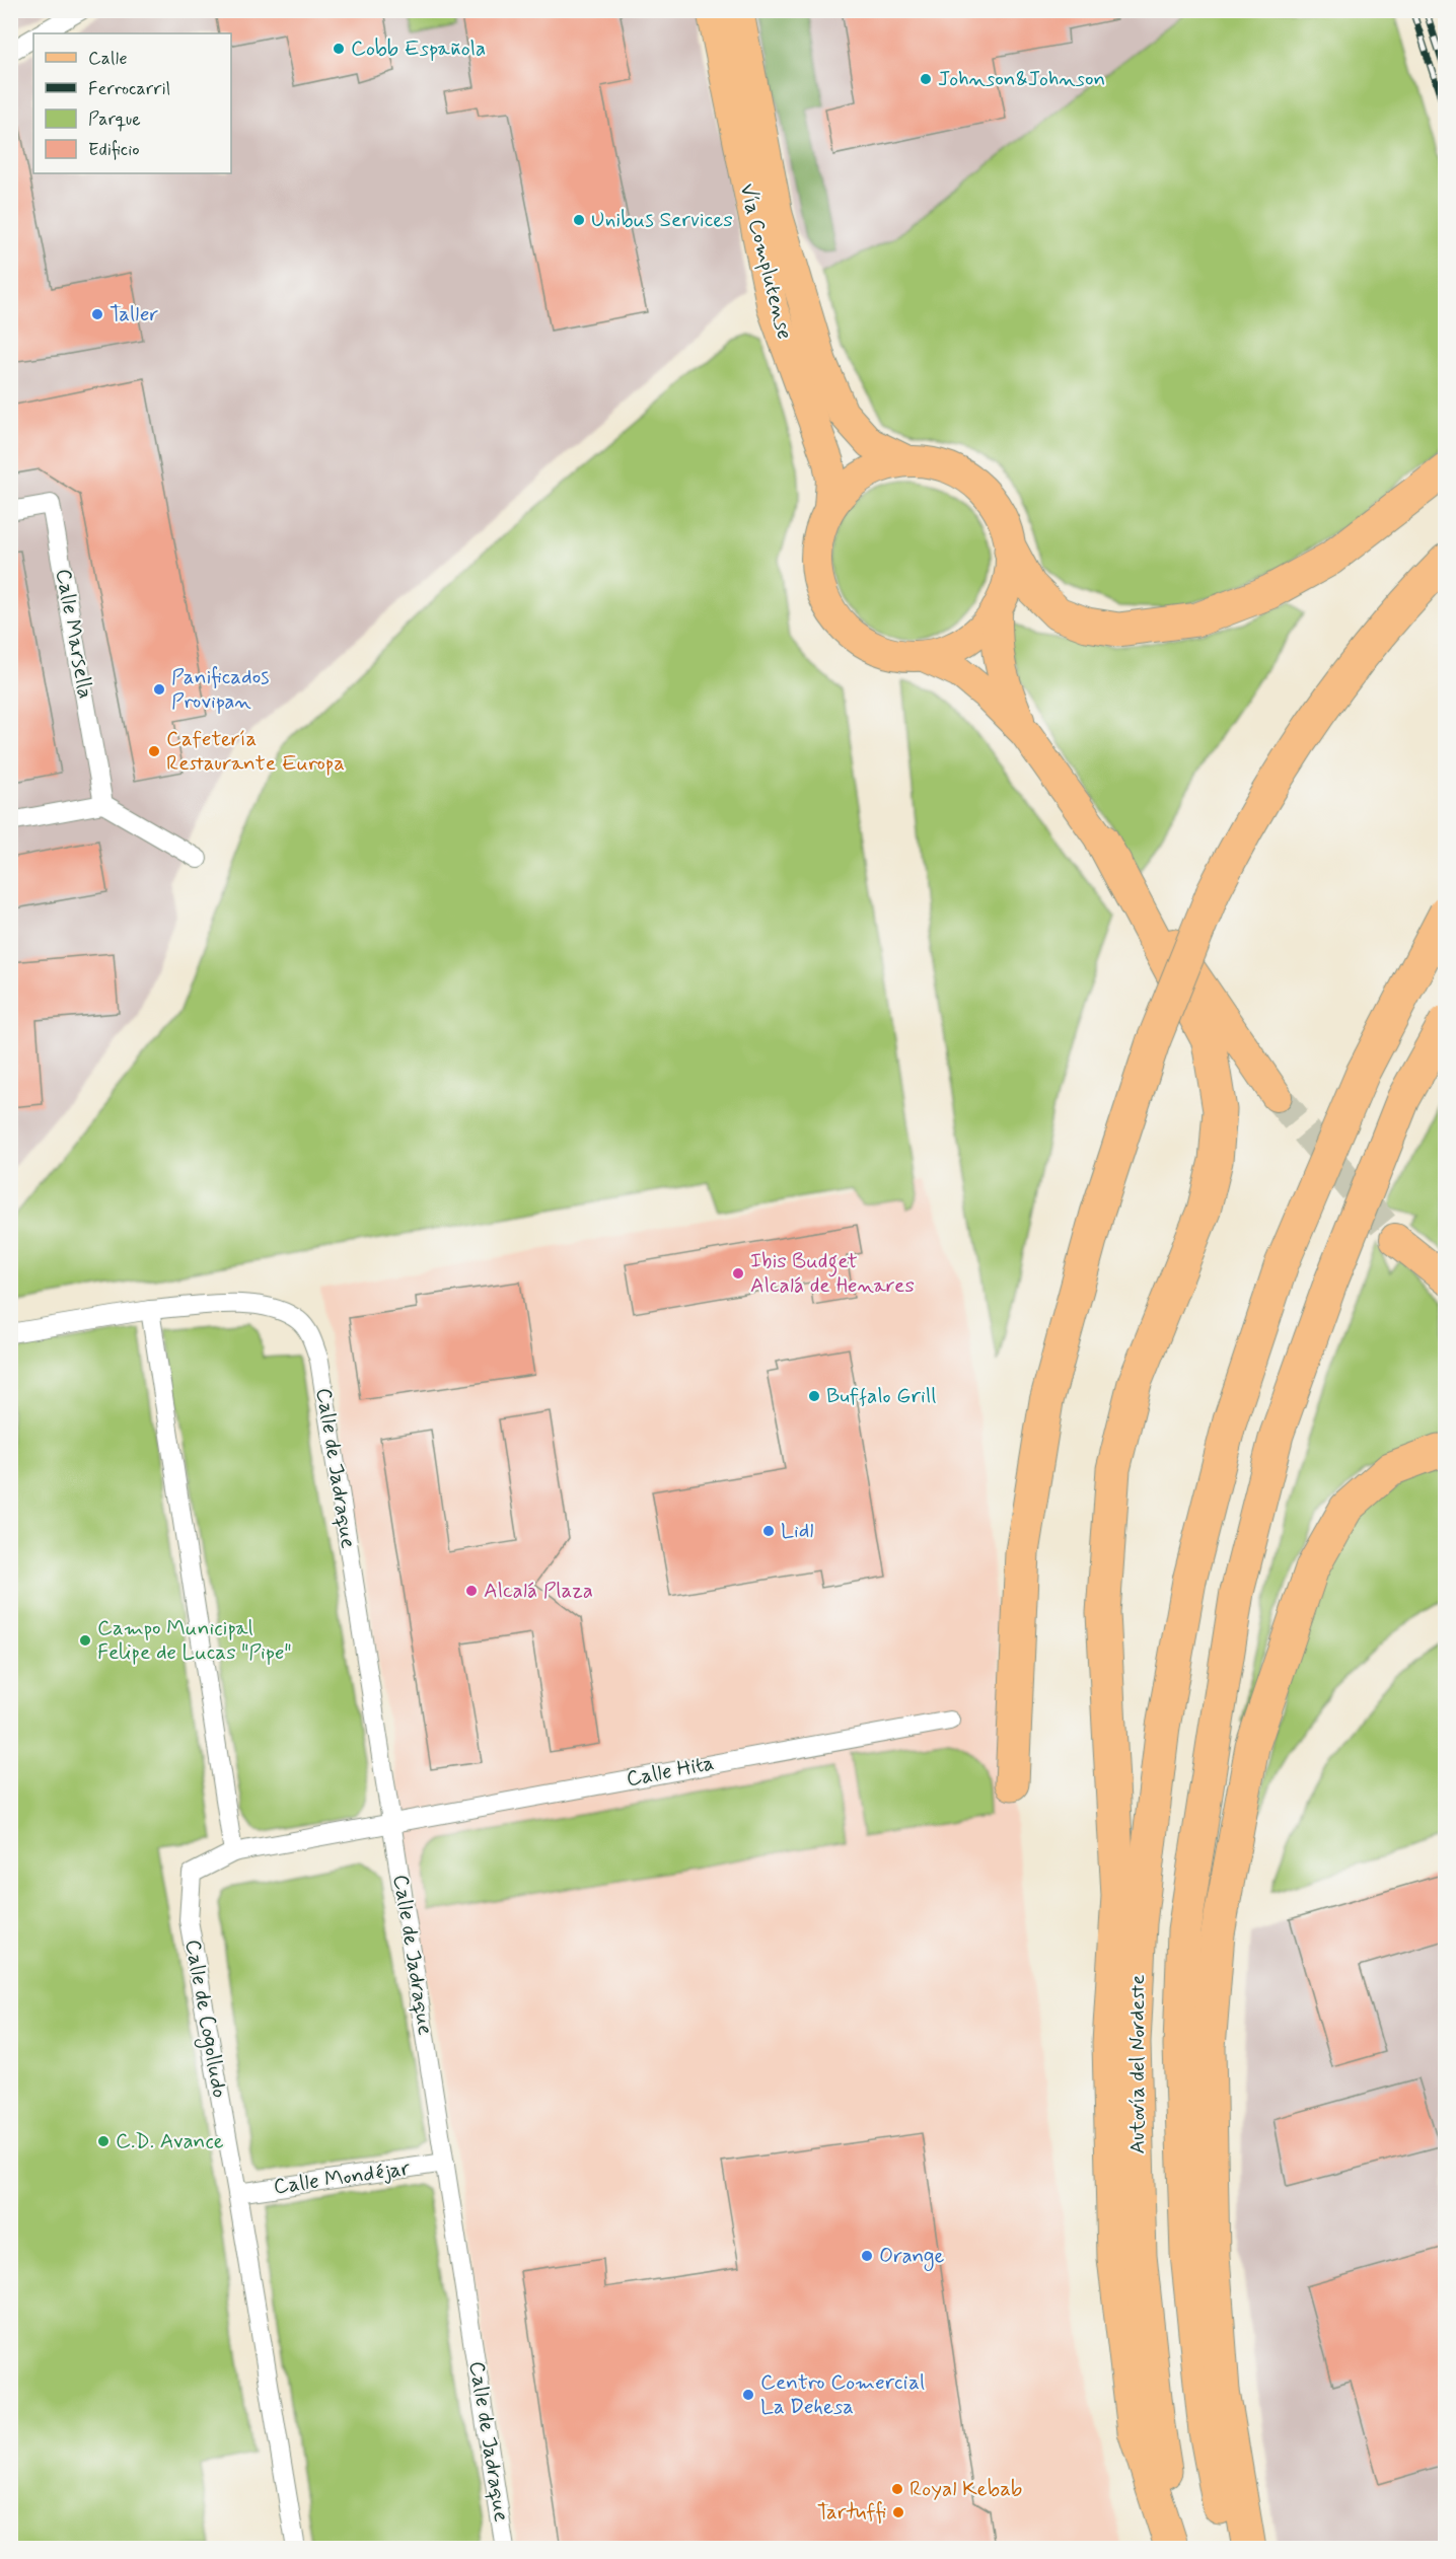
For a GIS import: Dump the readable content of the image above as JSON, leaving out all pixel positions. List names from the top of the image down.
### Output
{
  "streets": {
    "highway": ["Autovía del Nordeste"],
    "main road": ["Vía Complutense"],
    "street": [
      "Calle Marsella",
      "Calle de Jadraque",
      "Calle Hita",
      "Calle de Cogolludo",
      "Calle Mondéjar"
    ]
  },
  "crossings": [
    ["Calle de Jadraque", "Calle Hita"],
    ["Calle de Jadraque", "Calle de Cogolludo"],
    ["Calle de Jadraque", "Calle Mondéjar"],
    ["Calle Hita", "Calle de Cogolludo"],
    ["Calle de Cogolludo", "Calle Mondéjar"]
  ],
  "places": [
    "Cobb Española",
    "Johnson&Johnson",
    "Unibus Services",
    "Taller",
    "Panificados Provipan",
    "Cafetería Restaurante Europa",
    "Ibis Budget Alcalá de Henares",
    "Buffalo Grill",
    "Lidl",
    "Alcalá Plaza",
    "Campo Municipal Felipe de Lucas \"Pipe\"",
    "C.D. Avance",
    "Orange",
    "Centro Comercial La Dehesa",
    "Royal Kebab",
    "Tartuffi"
  ],
  "legend": [
    "Calle",
    "Ferrocarril",
    "Parque",
    "Edificio"
  ]
}
